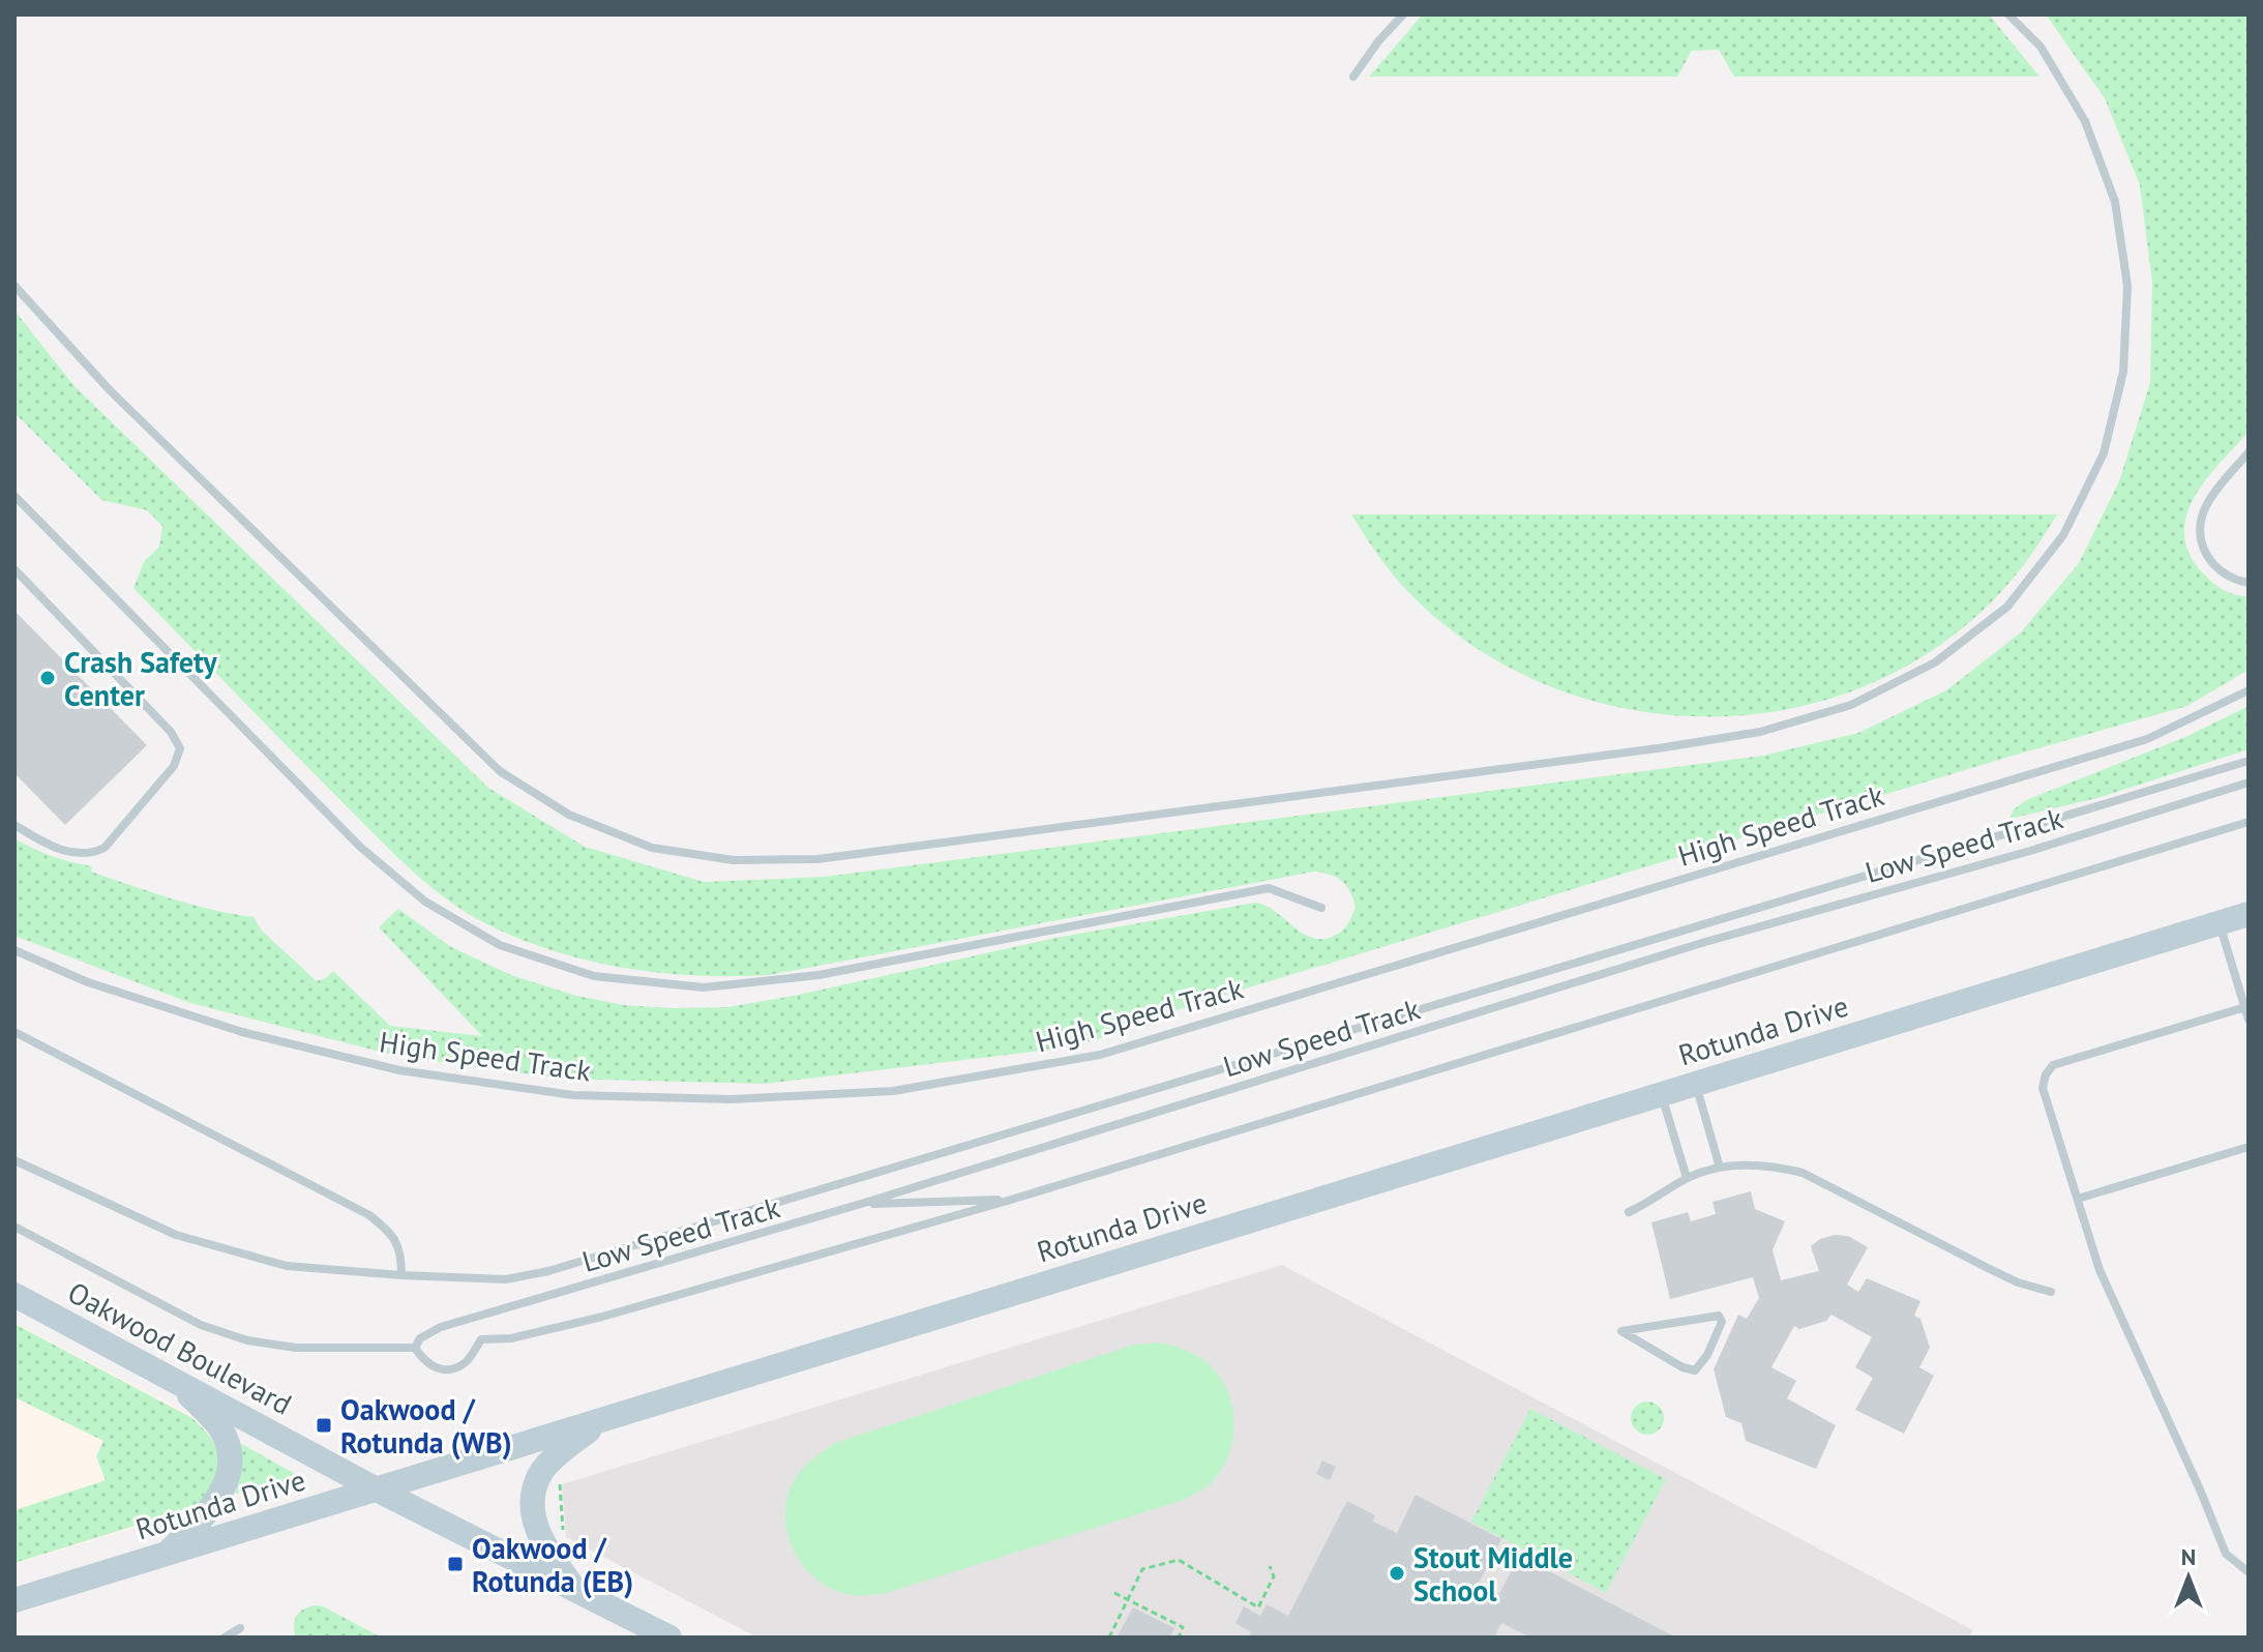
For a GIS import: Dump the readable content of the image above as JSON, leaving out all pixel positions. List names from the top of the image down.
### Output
{
  "streets": {
    "main road": ["Rotunda Drive", "Oakwood Boulevard"],
    "lane": ["High Speed Track", "Low Speed Track"]
  },
  "crossings": [
    ["Rotunda Drive", "Oakwood Boulevard"]
  ],
  "places": {
    "other": ["Crash Safety Center", "Stout Middle School"],
    "transit": ["Oakwood / Rotunda (WB)", "Oakwood / Rotunda (EB)"]
  },
  "north": "top"
}
